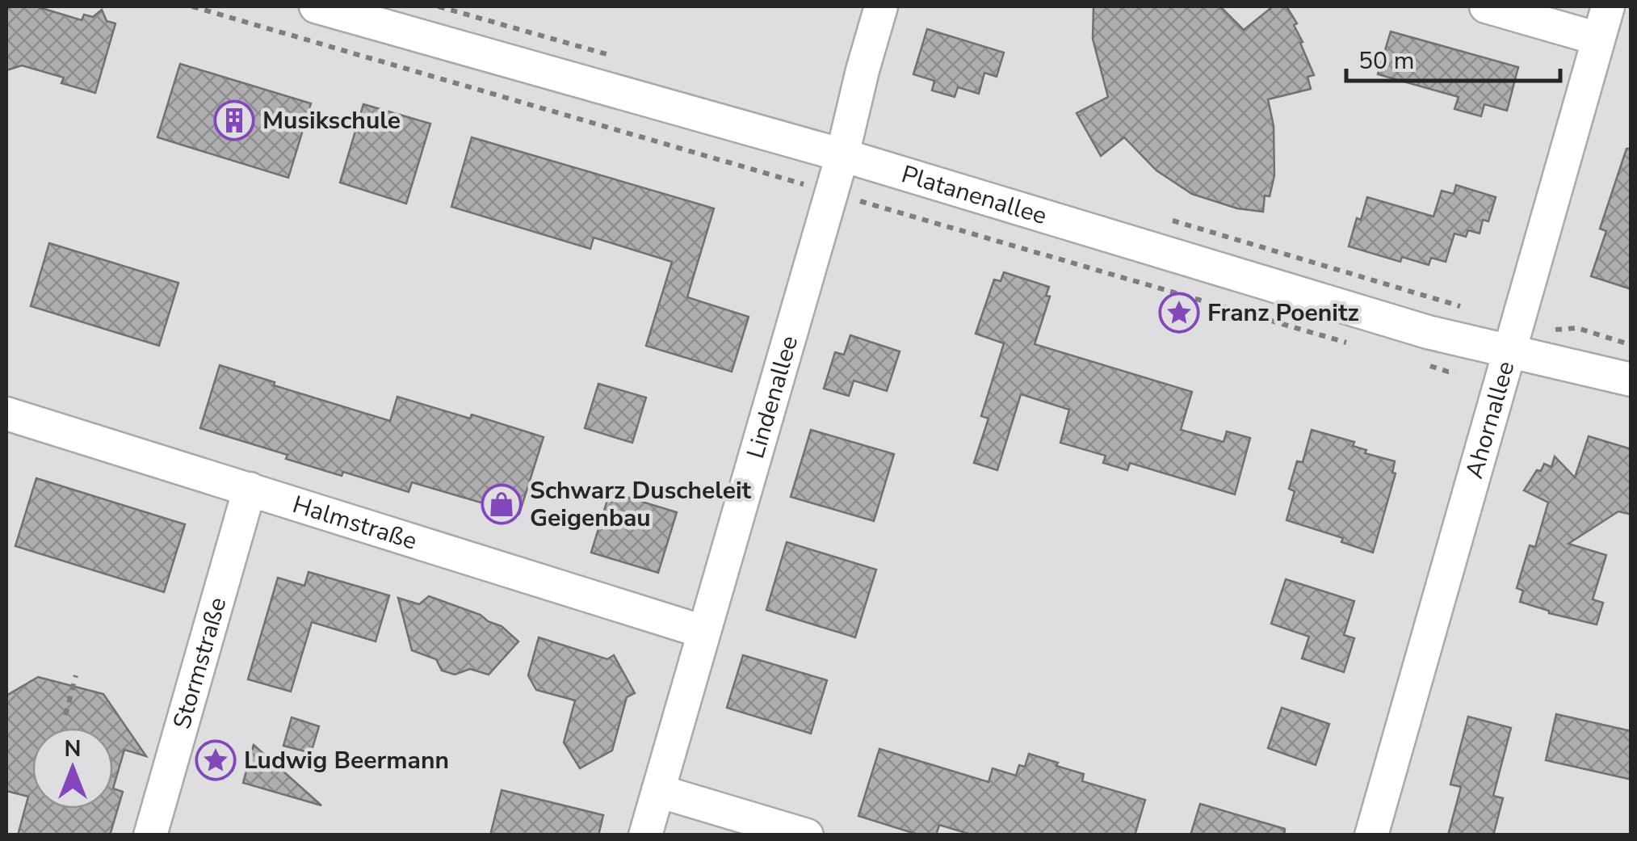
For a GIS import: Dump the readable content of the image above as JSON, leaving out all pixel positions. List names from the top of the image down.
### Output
{
  "streets": {
    "street": [
      "Platanenallee",
      "Lindenallee",
      "Ahornallee",
      "Halmstraße",
      "Stormstraße"
    ]
  },
  "crossings": [
    ["Platanenallee", "Lindenallee"],
    ["Platanenallee", "Ahornallee"],
    ["Lindenallee", "Halmstraße"],
    ["Halmstraße", "Stormstraße"]
  ],
  "places": {
    "building": ["Musikschule"],
    "place": ["Franz Poenitz", "Ludwig Beermann"],
    "shop": ["Schwarz Duscheleit Geigenbau"]
  },
  "scale_bar": "50 m",
  "north": "top"
}
